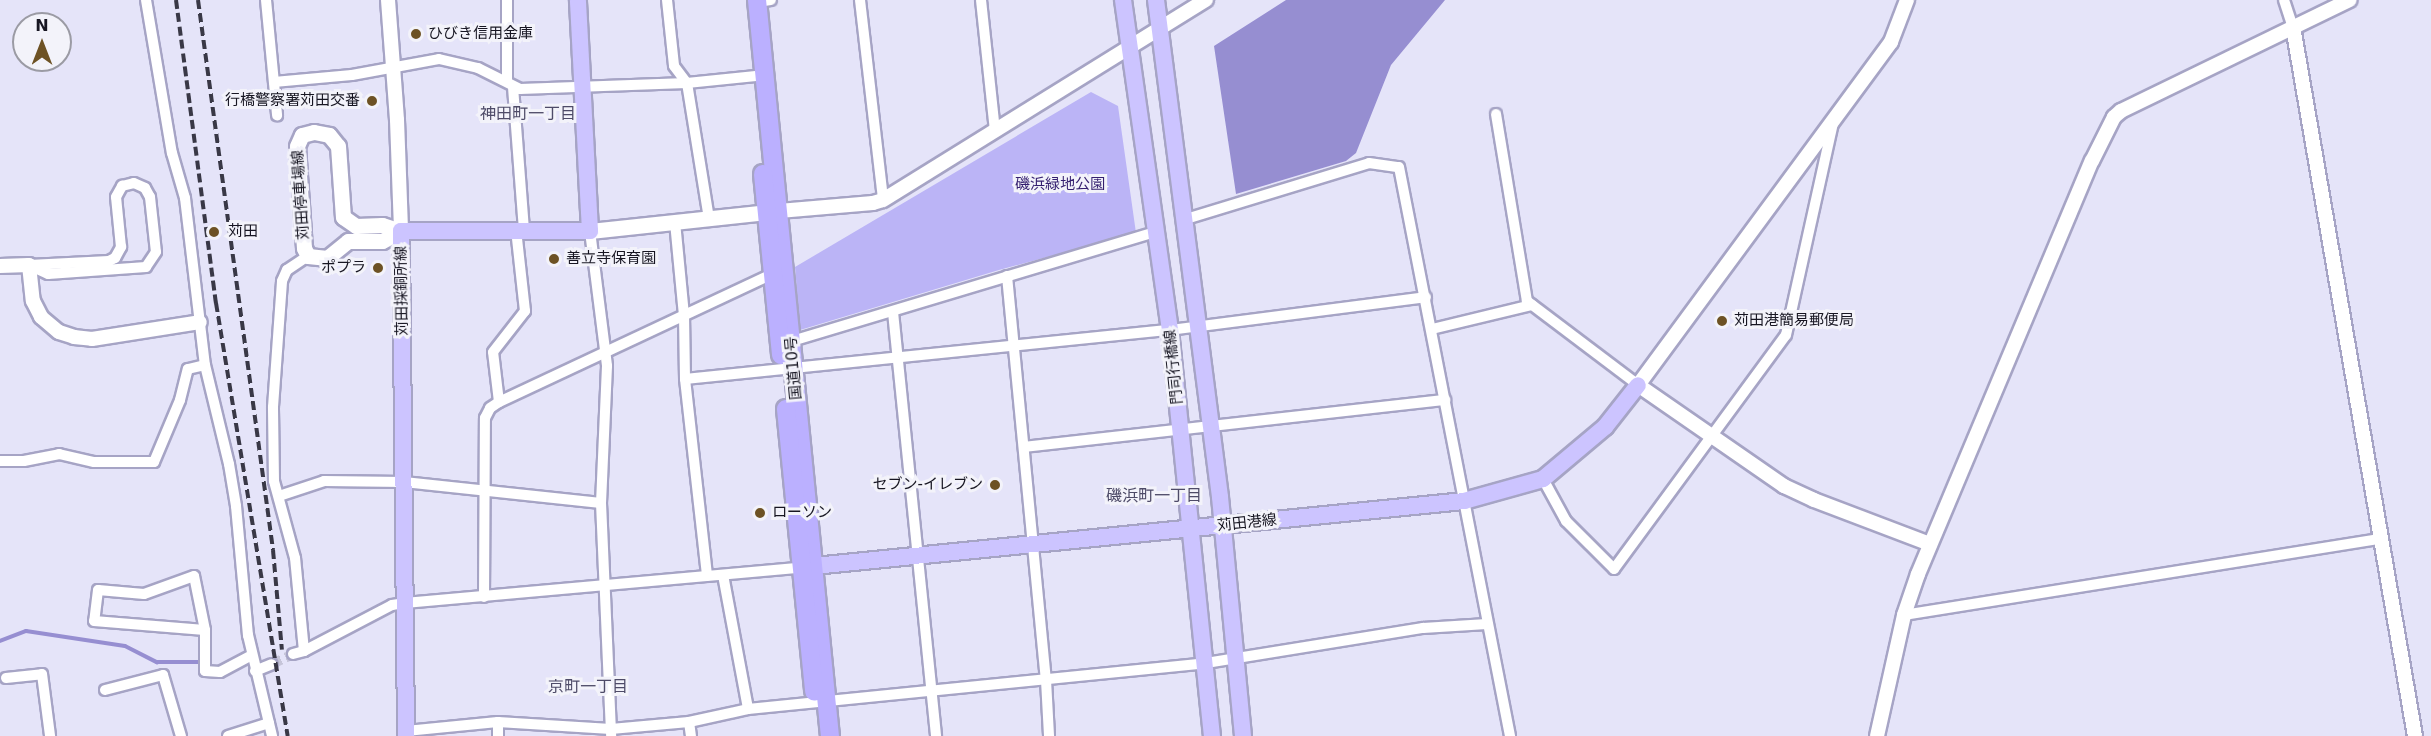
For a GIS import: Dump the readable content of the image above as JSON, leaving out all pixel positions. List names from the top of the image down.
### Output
{
  "streets": {
    "highway": ["国道10号"],
    "main road": [
      "苅田停車場線",
      "苅田採銅所線",
      "門司行橋線",
      "苅田港線"
    ]
  },
  "crossings": [
    ["苅田停車場線", "苅田採銅所線"],
    ["門司行橋線", "苅田港線"],
    ["国道10号", "苅田港線"]
  ],
  "districts": ["神田町一丁目", "磯浜町一丁目", "京町一丁目"],
  "parks": ["磯浜緑地公園"],
  "places": [
    "ひびき信用金庫",
    "行橋警察署苅田交番",
    "苅田",
    "善立寺保育園",
    "ポプラ",
    "苅田港簡易郵便局",
    "セブン-イレブン",
    "ローソン"
  ],
  "north": "top"
}
